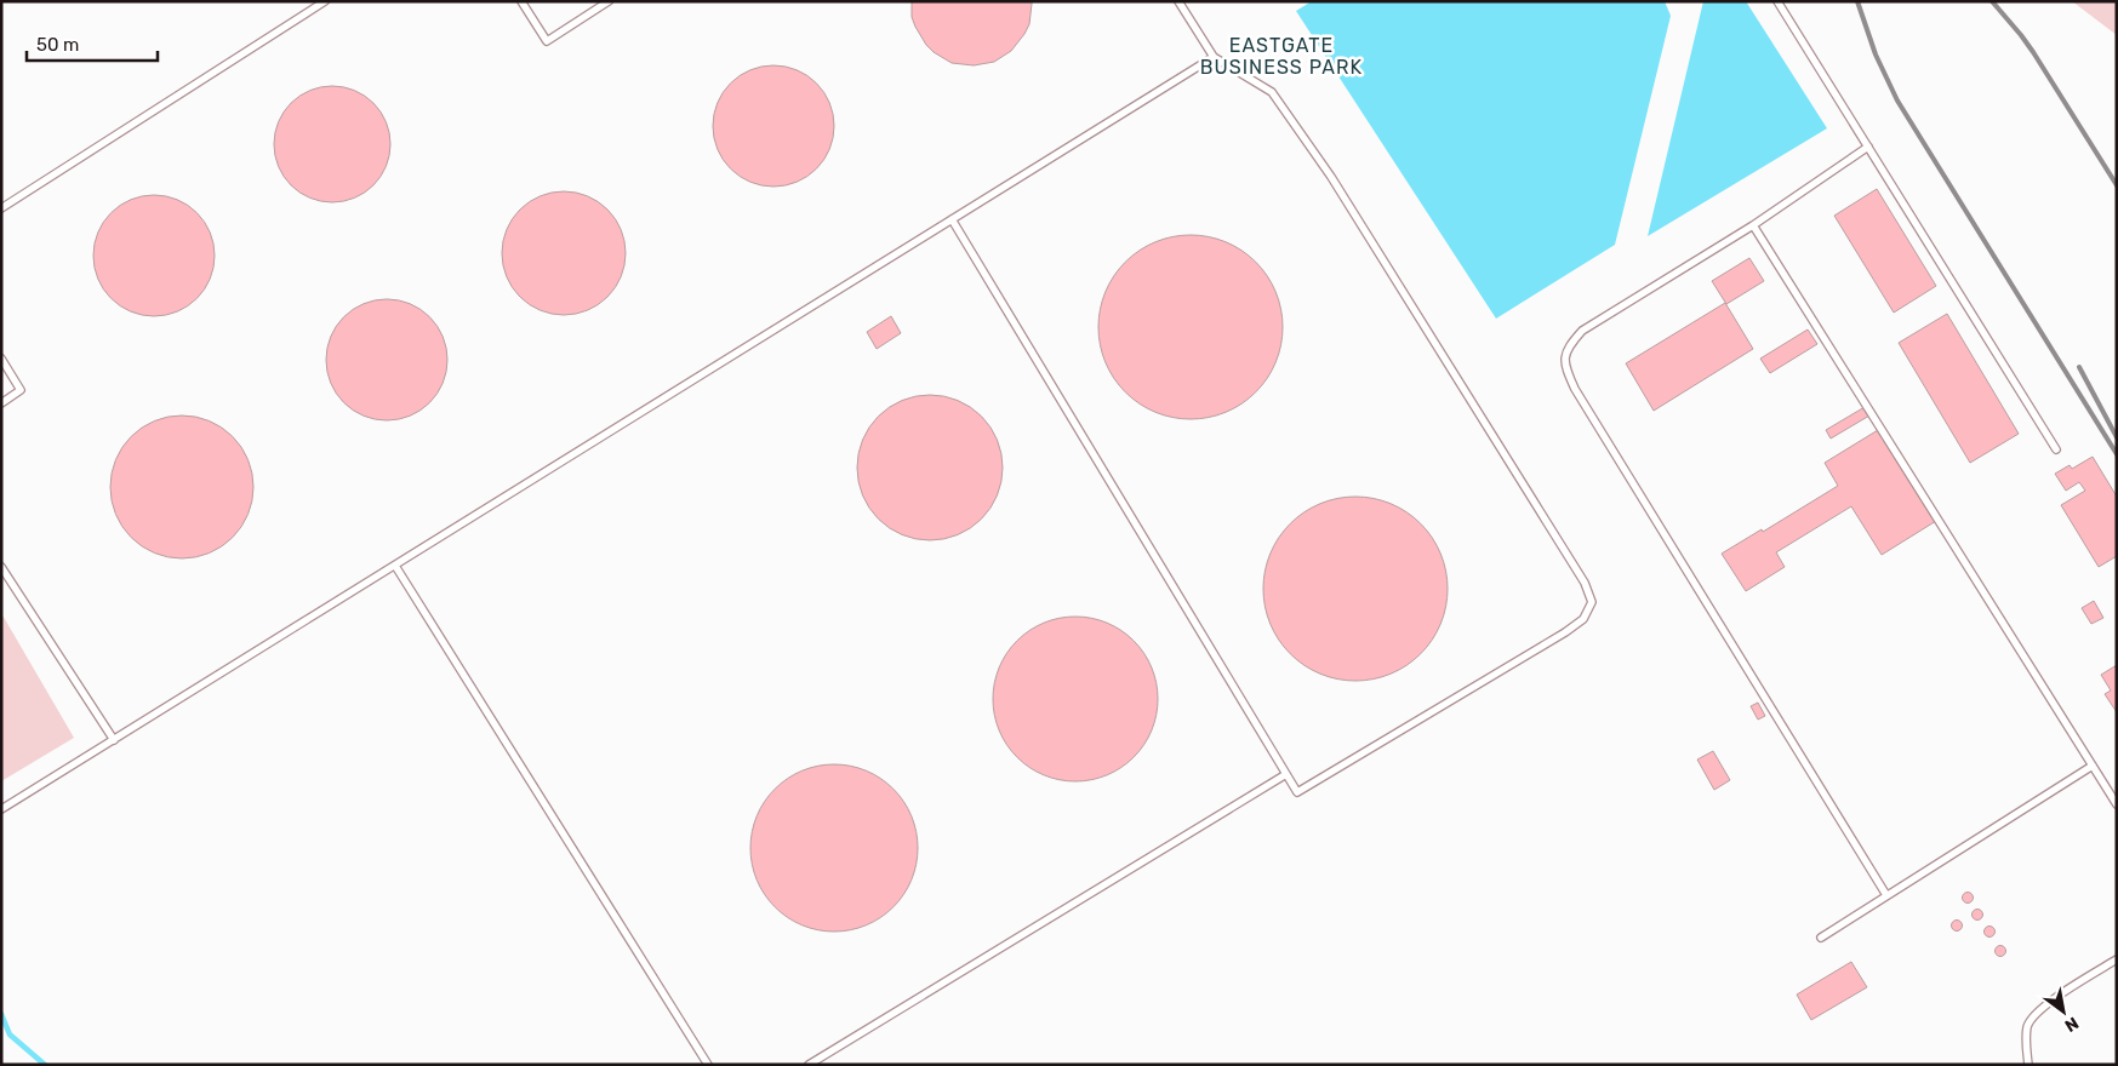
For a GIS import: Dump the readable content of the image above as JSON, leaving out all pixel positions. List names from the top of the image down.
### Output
{
  "districts": ["EASTGATE BUSINESS PARK"],
  "scale_bar": "50 m",
  "north": "bottom right"
}
